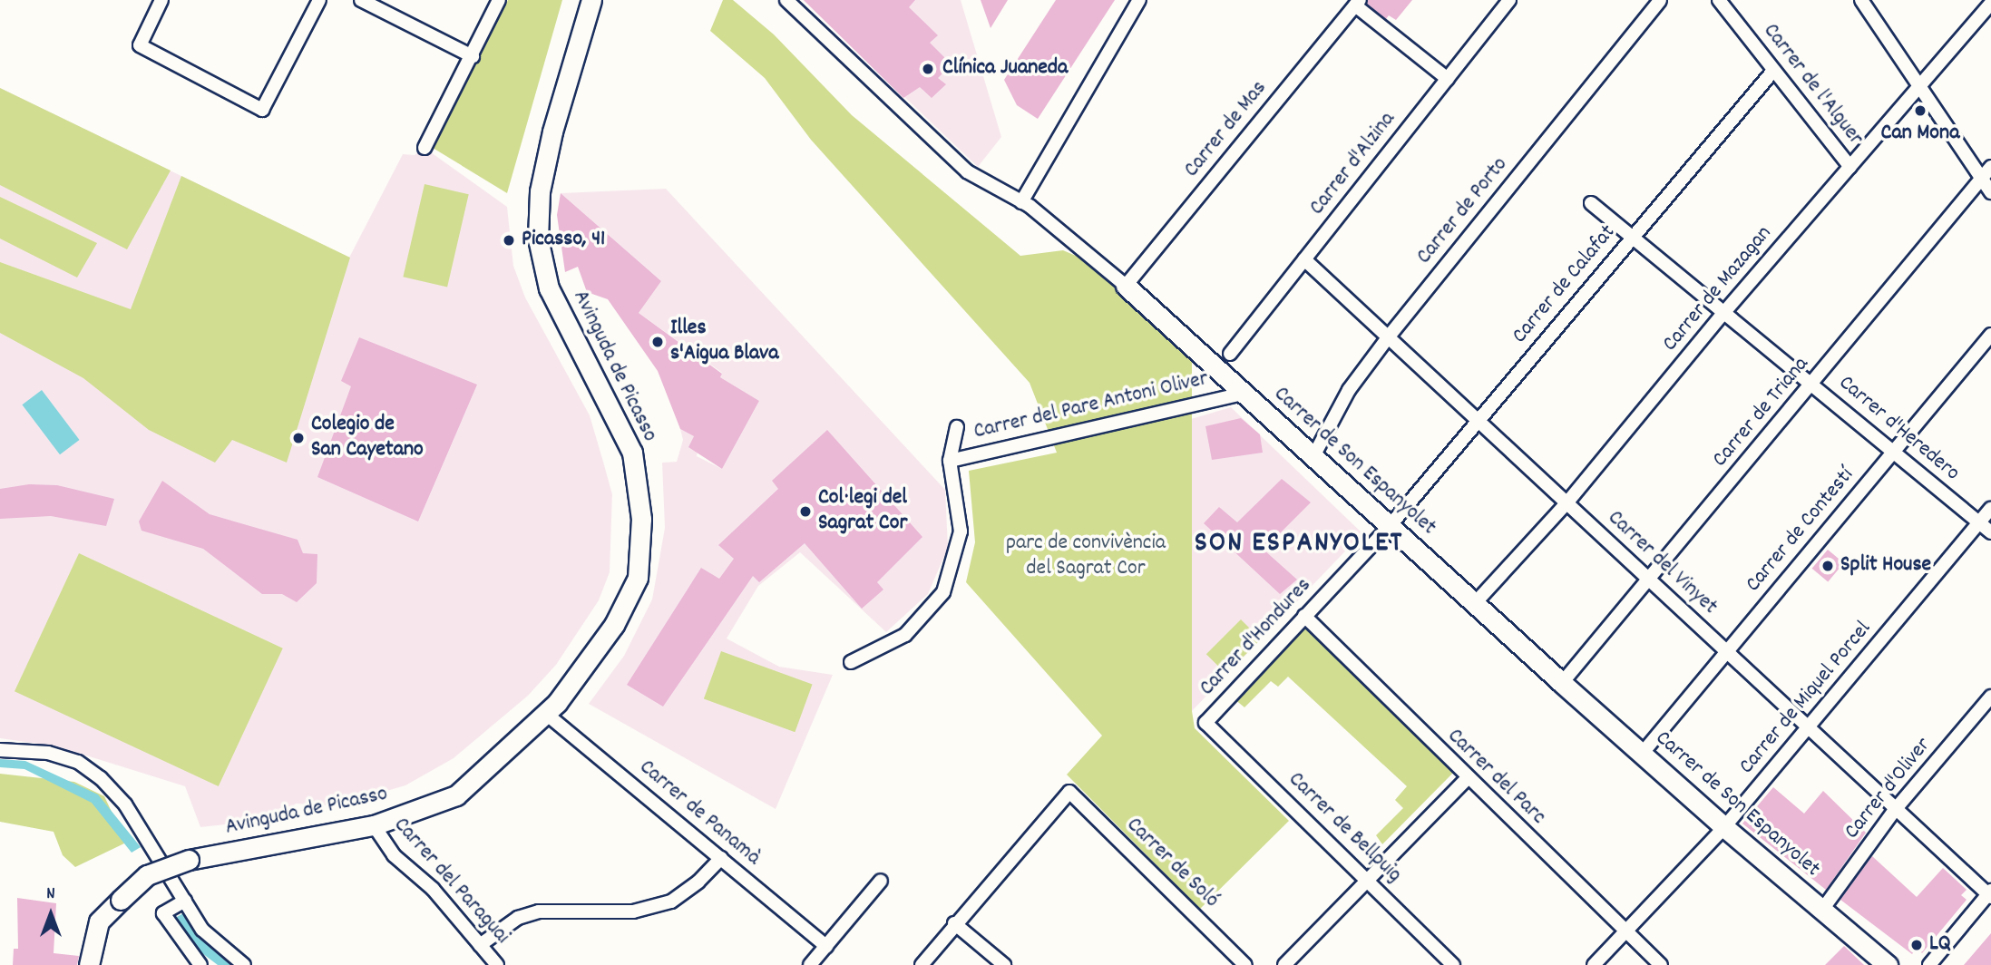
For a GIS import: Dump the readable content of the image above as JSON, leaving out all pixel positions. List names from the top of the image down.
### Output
{
  "streets": {
    "street": [
      "Carrer de l'Alguer",
      "Carrer de Mas",
      "Carrer d'Alzina",
      "Carrer de Porto",
      "Carrer de Calafat",
      "Carrer de Mazagan",
      "Avinguda de Picasso",
      "Carrer del Pare Antoni Oliver",
      "Carrer de Triana",
      "Carrer d'Heredero",
      "Carrer de Son Espanyolet",
      "Carrer de Contestí",
      "Carrer del Vinyet",
      "Carrer d'Hondures",
      "Carrer de Miquel Porcel",
      "Carrer del Parc",
      "Carrer d'Oliver",
      "Carrer de Panamà",
      "Carrer de Bellpuig",
      "Carrer de Soló",
      "Carrer del Paraguai"
    ]
  },
  "crossings": [
    ["Carrer de l'Alguer", "Carrer de Calafat"],
    ["Carrer de l'Alguer", "Carrer de Mazagan"],
    ["Carrer de Mas", "Carrer de Son Espanyolet"],
    ["Carrer d'Alzina", "Carrer del Vinyet"],
    ["Carrer de Porto", "Carrer de Son Espanyolet"],
    ["Carrer de Porto", "Carrer del Vinyet"],
    ["Carrer de Calafat", "Carrer d'Heredero"],
    ["Carrer de Calafat", "Carrer de Son Espanyolet"],
    ["Carrer de Calafat", "Carrer del Vinyet"],
    ["Carrer de Calafat", "Carrer d'Hondures"],
    ["Carrer de Mazagan", "Carrer d'Heredero"],
    ["Carrer de Mazagan", "Carrer de Son Espanyolet"],
    ["Carrer de Mazagan", "Carrer del Vinyet"],
    ["Avinguda de Picasso", "Carrer de Panamà"],
    ["Avinguda de Picasso", "Carrer del Paraguai"],
    ["Carrer del Pare Antoni Oliver", "Carrer de Son Espanyolet"],
    ["Carrer de Triana", "Carrer d'Heredero"],
    ["Carrer de Triana", "Carrer de Son Espanyolet"],
    ["Carrer de Triana", "Carrer del Vinyet"],
    ["Carrer d'Heredero", "Carrer de Contestí"],
    ["Carrer d'Heredero", "Carrer de Miquel Porcel"],
    ["Carrer de Son Espanyolet", "Carrer de Contestí"],
    ["Carrer de Son Espanyolet", "Carrer d'Hondures"],
    ["Carrer de Son Espanyolet", "Carrer de Miquel Porcel"],
    ["Carrer de Son Espanyolet", "Carrer d'Oliver"],
    ["Carrer de Contestí", "Carrer del Vinyet"],
    ["Carrer del Vinyet", "Carrer de Miquel Porcel"],
    ["Carrer del Vinyet", "Carrer d'Oliver"],
    ["Carrer d'Hondures", "Carrer del Parc"],
    ["Carrer d'Hondures", "Carrer de Bellpuig"],
    ["Carrer de Miquel Porcel", "Carrer del Parc"]
  ],
  "districts": ["SON ESPANYOLET"],
  "parks": ["parc de convivència del Sagrat Cor"],
  "places": [
    "Clínica Juaneda",
    "Can Mona",
    "Picasso, 41",
    "Illes s'Aigua Blava",
    "Colegio de San Cayetano",
    "Col·legi del Sagrat Cor",
    "Split House",
    "LQ"
  ],
  "north": "top"
}
